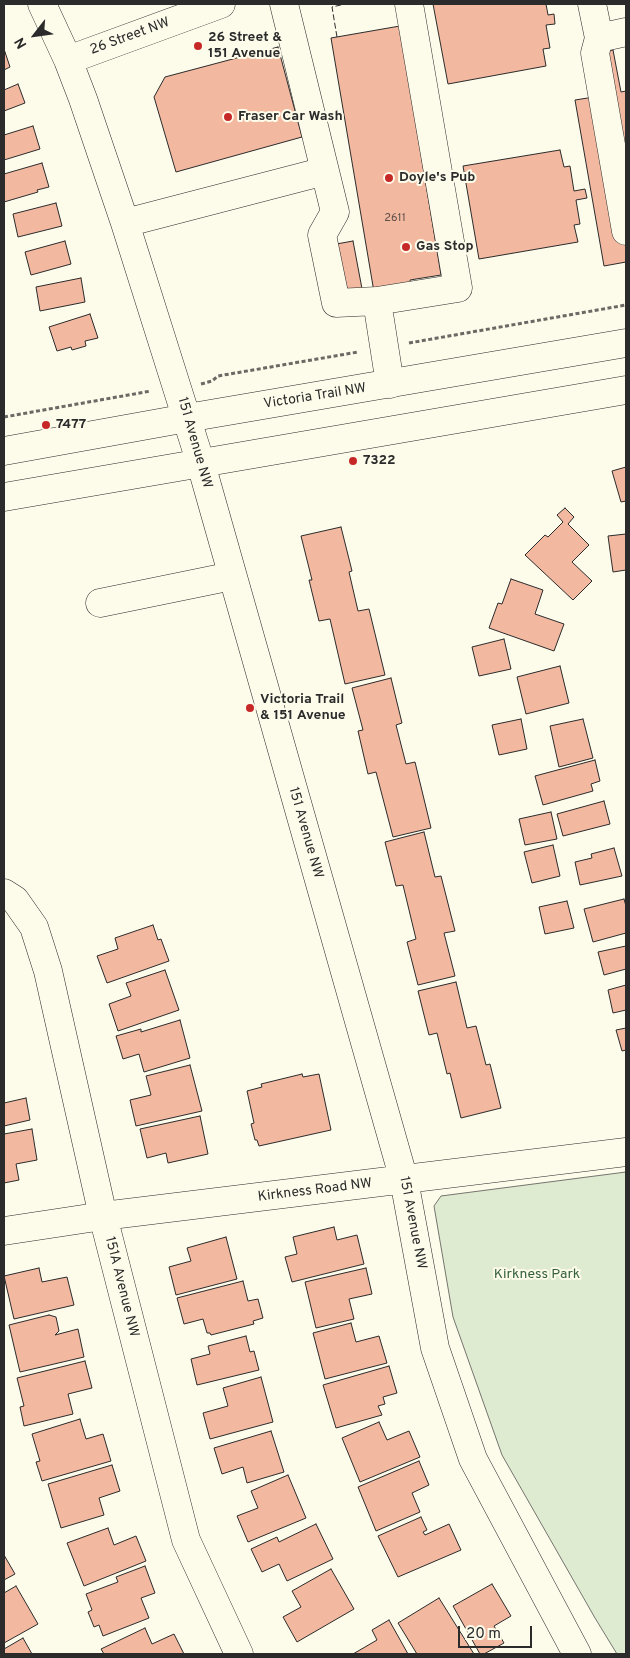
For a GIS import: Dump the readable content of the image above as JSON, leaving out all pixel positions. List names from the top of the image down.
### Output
{
  "streets": {
    "street": [
      "26 Street NW",
      "Victoria Trail NW",
      "151 Avenue NW",
      "Kirkness Road NW",
      "151A Avenue NW"
    ]
  },
  "crossings": [
    ["26 Street NW", "151 Avenue NW"],
    ["Victoria Trail NW", "151 Avenue NW"],
    ["151 Avenue NW", "Kirkness Road NW"],
    ["Kirkness Road NW", "151A Avenue NW"]
  ],
  "parks": ["Kirkness Park"],
  "places": [
    "26 Street & 151 Avenue",
    "Fraser Car Wash",
    "Doyle's Pub",
    "Gas Stop",
    "7477",
    "7322",
    "Victoria Trail & 151 Avenue"
  ],
  "house_numbers": ["2611"],
  "scale_bar": "20 m",
  "north": "bottom left"
}
